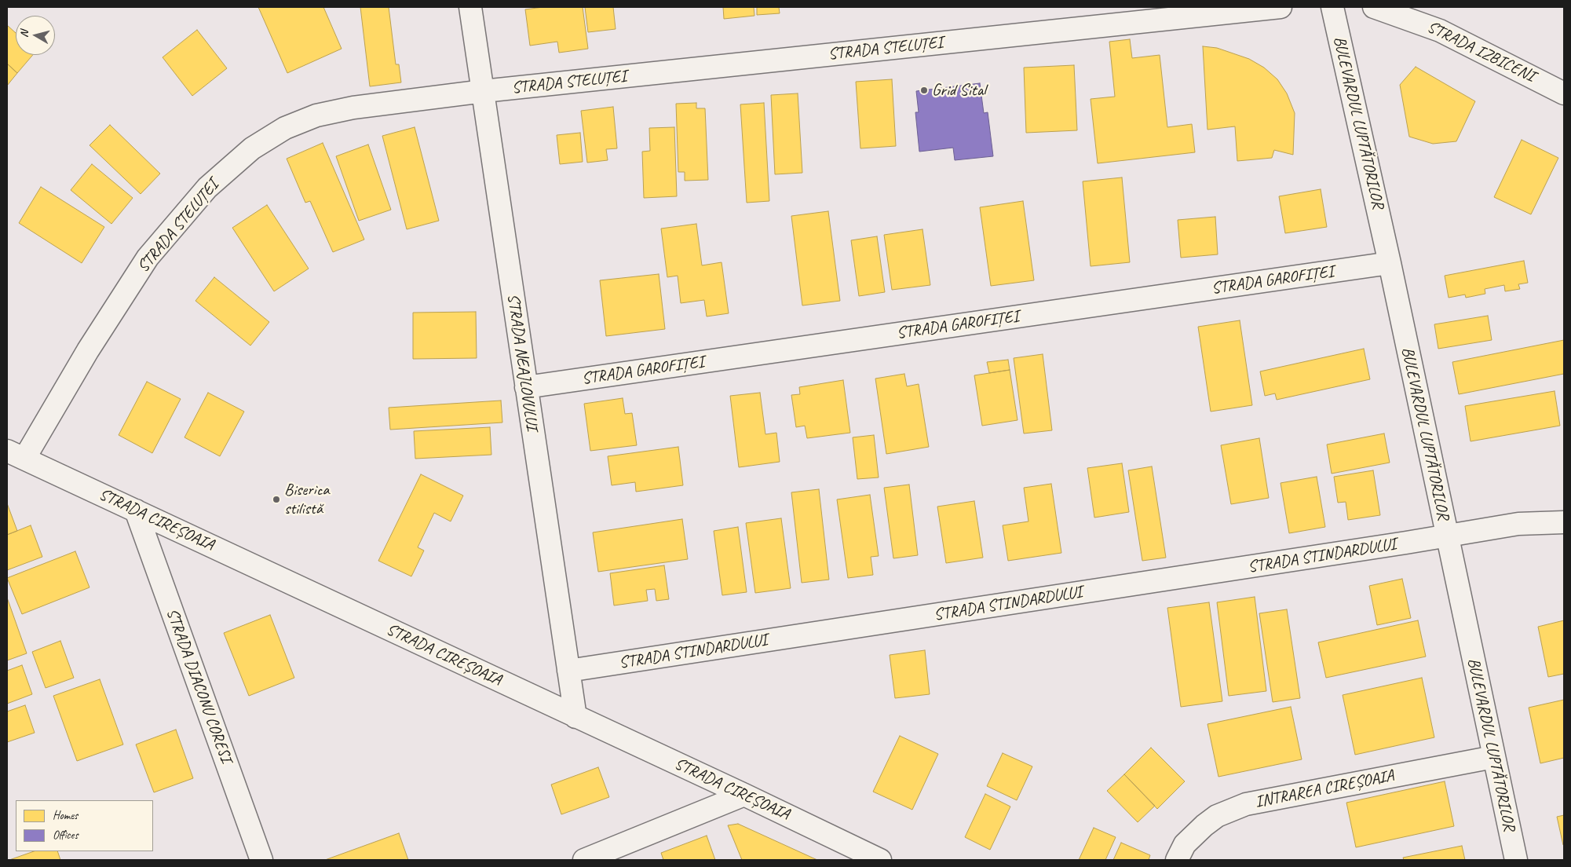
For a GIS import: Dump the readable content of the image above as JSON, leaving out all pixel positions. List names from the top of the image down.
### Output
{
  "streets": {
    "street": [
      "STRADA STELUȚEI",
      "STRADA IZBICENI",
      "BULEVARDUL LUPTĂTORILOR",
      "STRADA GAROFIȚEI",
      "STRADA NEAJLOVULUI",
      "STRADA CIREȘOAIA",
      "STRADA STINDARDULUI",
      "STRADA DIACONU CORESI",
      "INTRAREA CIREȘOAIA"
    ]
  },
  "crossings": [
    ["STRADA STELUȚEI", "STRADA NEAJLOVULUI"],
    ["STRADA STELUȚEI", "STRADA CIREȘOAIA"],
    ["BULEVARDUL LUPTĂTORILOR", "STRADA GAROFIȚEI"],
    ["BULEVARDUL LUPTĂTORILOR", "STRADA STINDARDULUI"],
    ["BULEVARDUL LUPTĂTORILOR", "INTRAREA CIREȘOAIA"],
    ["STRADA GAROFIȚEI", "STRADA NEAJLOVULUI"],
    ["STRADA NEAJLOVULUI", "STRADA CIREȘOAIA"],
    ["STRADA NEAJLOVULUI", "STRADA STINDARDULUI"],
    ["STRADA CIREȘOAIA", "STRADA DIACONU CORESI"]
  ],
  "places": ["Grid Sital", "Biserica stilistă"],
  "legend": ["Homes", "Offices"],
  "north": "left"
}
